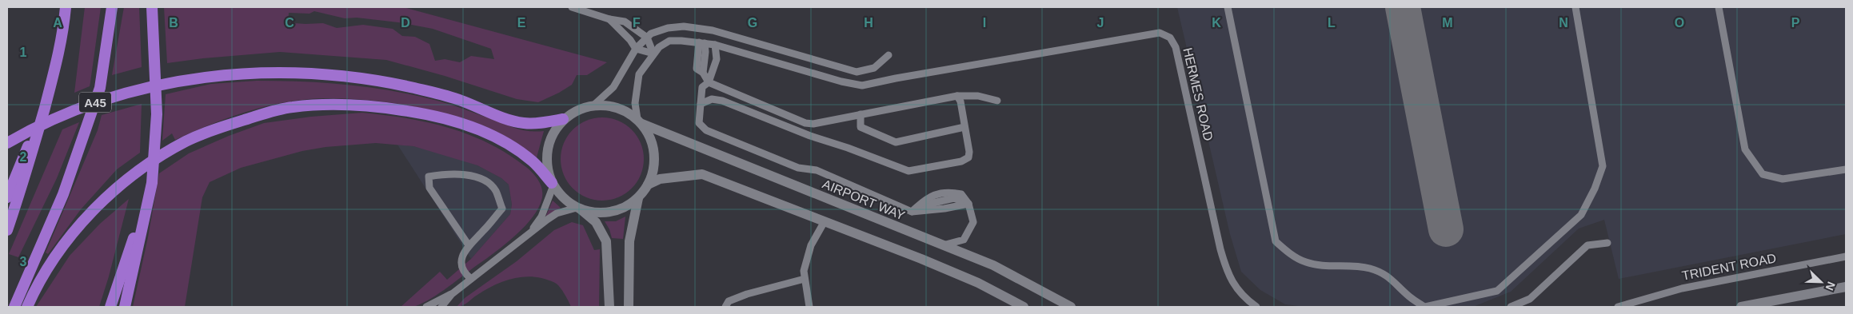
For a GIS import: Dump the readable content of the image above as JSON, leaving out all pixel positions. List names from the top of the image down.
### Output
{
  "streets": {
    "highway": ["A45"],
    "street": ["AIRPORT WAY"],
    "lane": ["HERMES ROAD", "TRIDENT ROAD"]
  },
  "crossings": [
    ["HERMES ROAD", "AIRPORT WAY"]
  ],
  "north": "bottom right",
  "grid": {
    "columns": [
      "A",
      "B",
      "C",
      "D",
      "E",
      "F",
      "G",
      "H",
      "I",
      "J",
      "K",
      "L",
      "M",
      "N",
      "O",
      "P"
    ],
    "rows": ["1", "2", "3"]
  }
}
